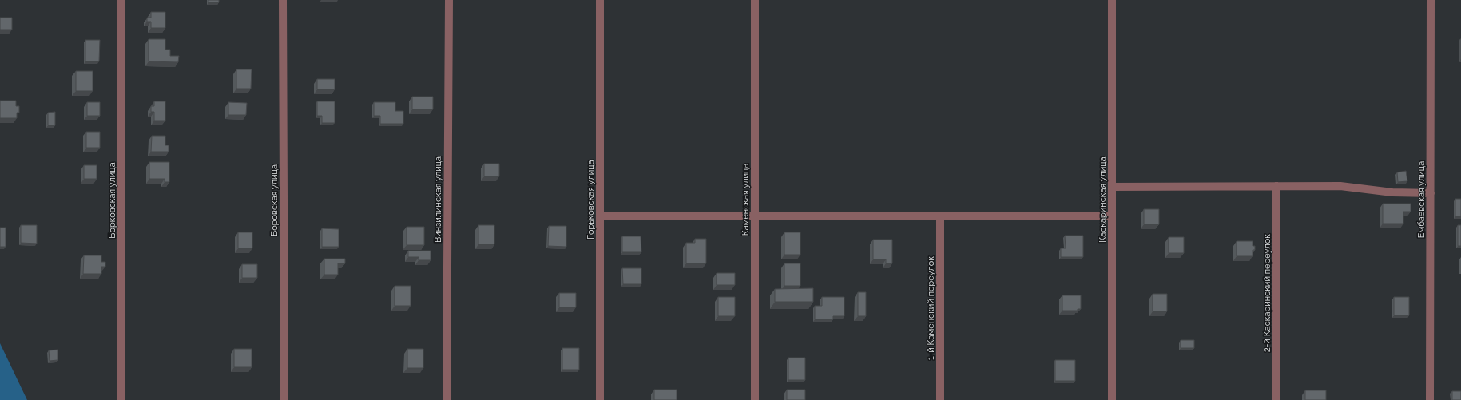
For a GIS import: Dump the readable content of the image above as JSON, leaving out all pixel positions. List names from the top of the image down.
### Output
{
  "streets": {
    "street": [
      "Винзилинская улица",
      "Горьковская улица",
      "Каменская улица",
      "Каскаринская улица",
      "Ембаевская улица",
      "Борковская улица",
      "Боровская улица",
      "2-й Каскаринский переулок",
      "1-й Каменский переулок"
    ]
  }
}
